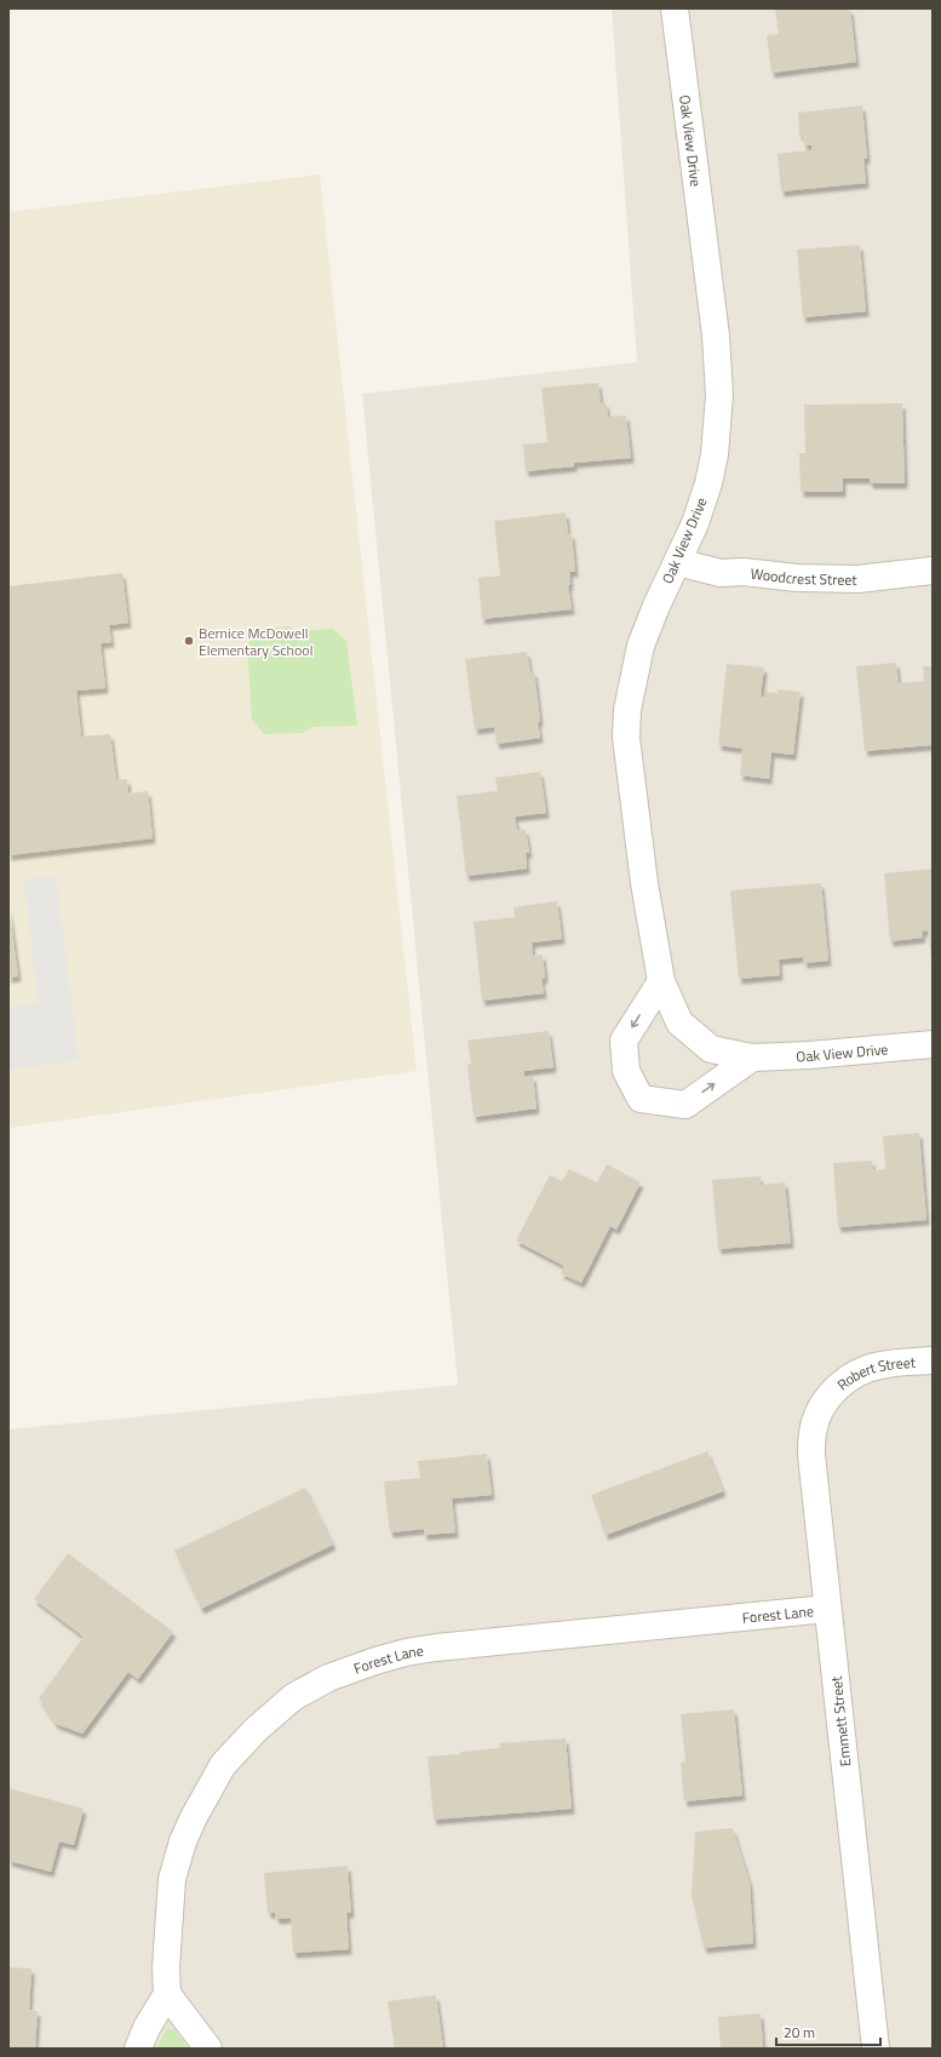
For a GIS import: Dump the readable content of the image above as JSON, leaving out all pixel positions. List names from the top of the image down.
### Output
{
  "streets": {
    "street": [
      "Oak View Drive",
      "Woodcrest Street",
      "Robert Street",
      "Forest Lane",
      "Emmett Street"
    ]
  },
  "crossings": [
    ["Oak View Drive", "Woodcrest Street"],
    ["Robert Street", "Emmett Street"],
    ["Forest Lane", "Emmett Street"]
  ],
  "places": ["Bernice McDowell Elementary School"],
  "scale_bar": "20 m"
}
